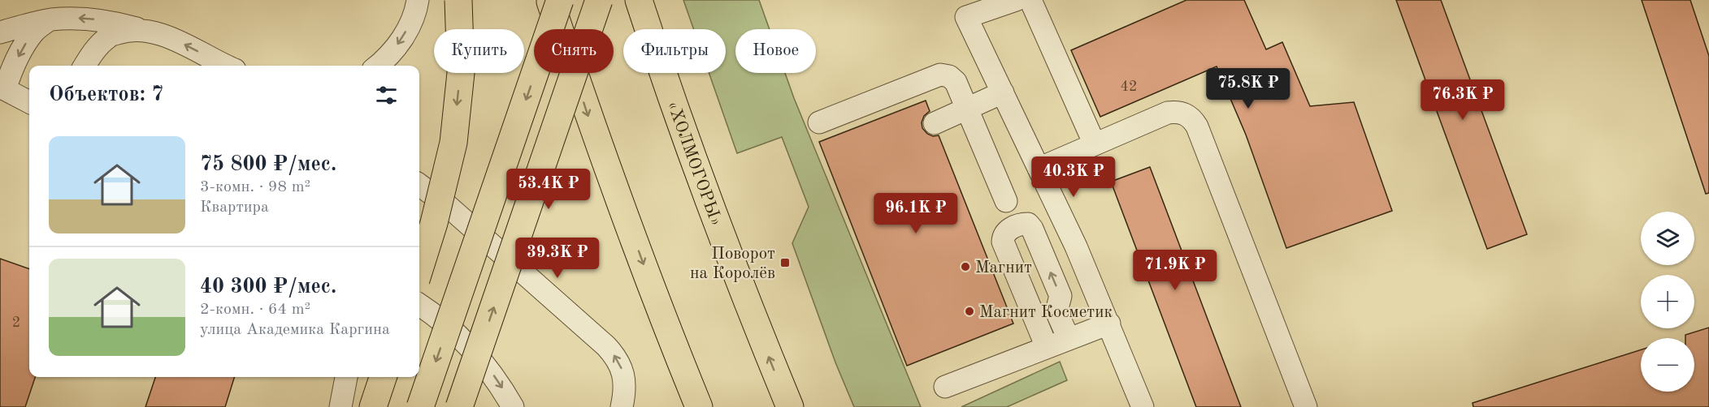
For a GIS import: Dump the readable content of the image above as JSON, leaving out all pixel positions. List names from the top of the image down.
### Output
{
  "streets": {
    "main road": ["«ХОЛМОГОРЫ»"]
  },
  "places": {
    "transit": ["Поворот на Королёв"],
    "other": ["Магнит", "Магнит Косметик"]
  },
  "house_numbers": ["42", "2"],
  "page": {
    "chip": [
      "Купить",
      "Снять",
      "Фильтры",
      "Новое"
    ],
    "heading": "Объектов: 7",
    "price": [
      "75.8K ₽",
      "76.3K ₽",
      "40.3K ₽",
      "53.4K ₽",
      "96.1K ₽",
      "39.3K ₽",
      "71.9K ₽"
    ],
    "list": [
      {
        "name": "75 800 ₽/мес.",
        "note": "3-комн. · 98 m² · Квартира"
      },
      {
        "name": "40 300 ₽/мес.",
        "note": "2-комн. · 64 m² · улица Академика Каргина"
      }
    ],
    "map_buttons": ["+", "−"]
  }
}
